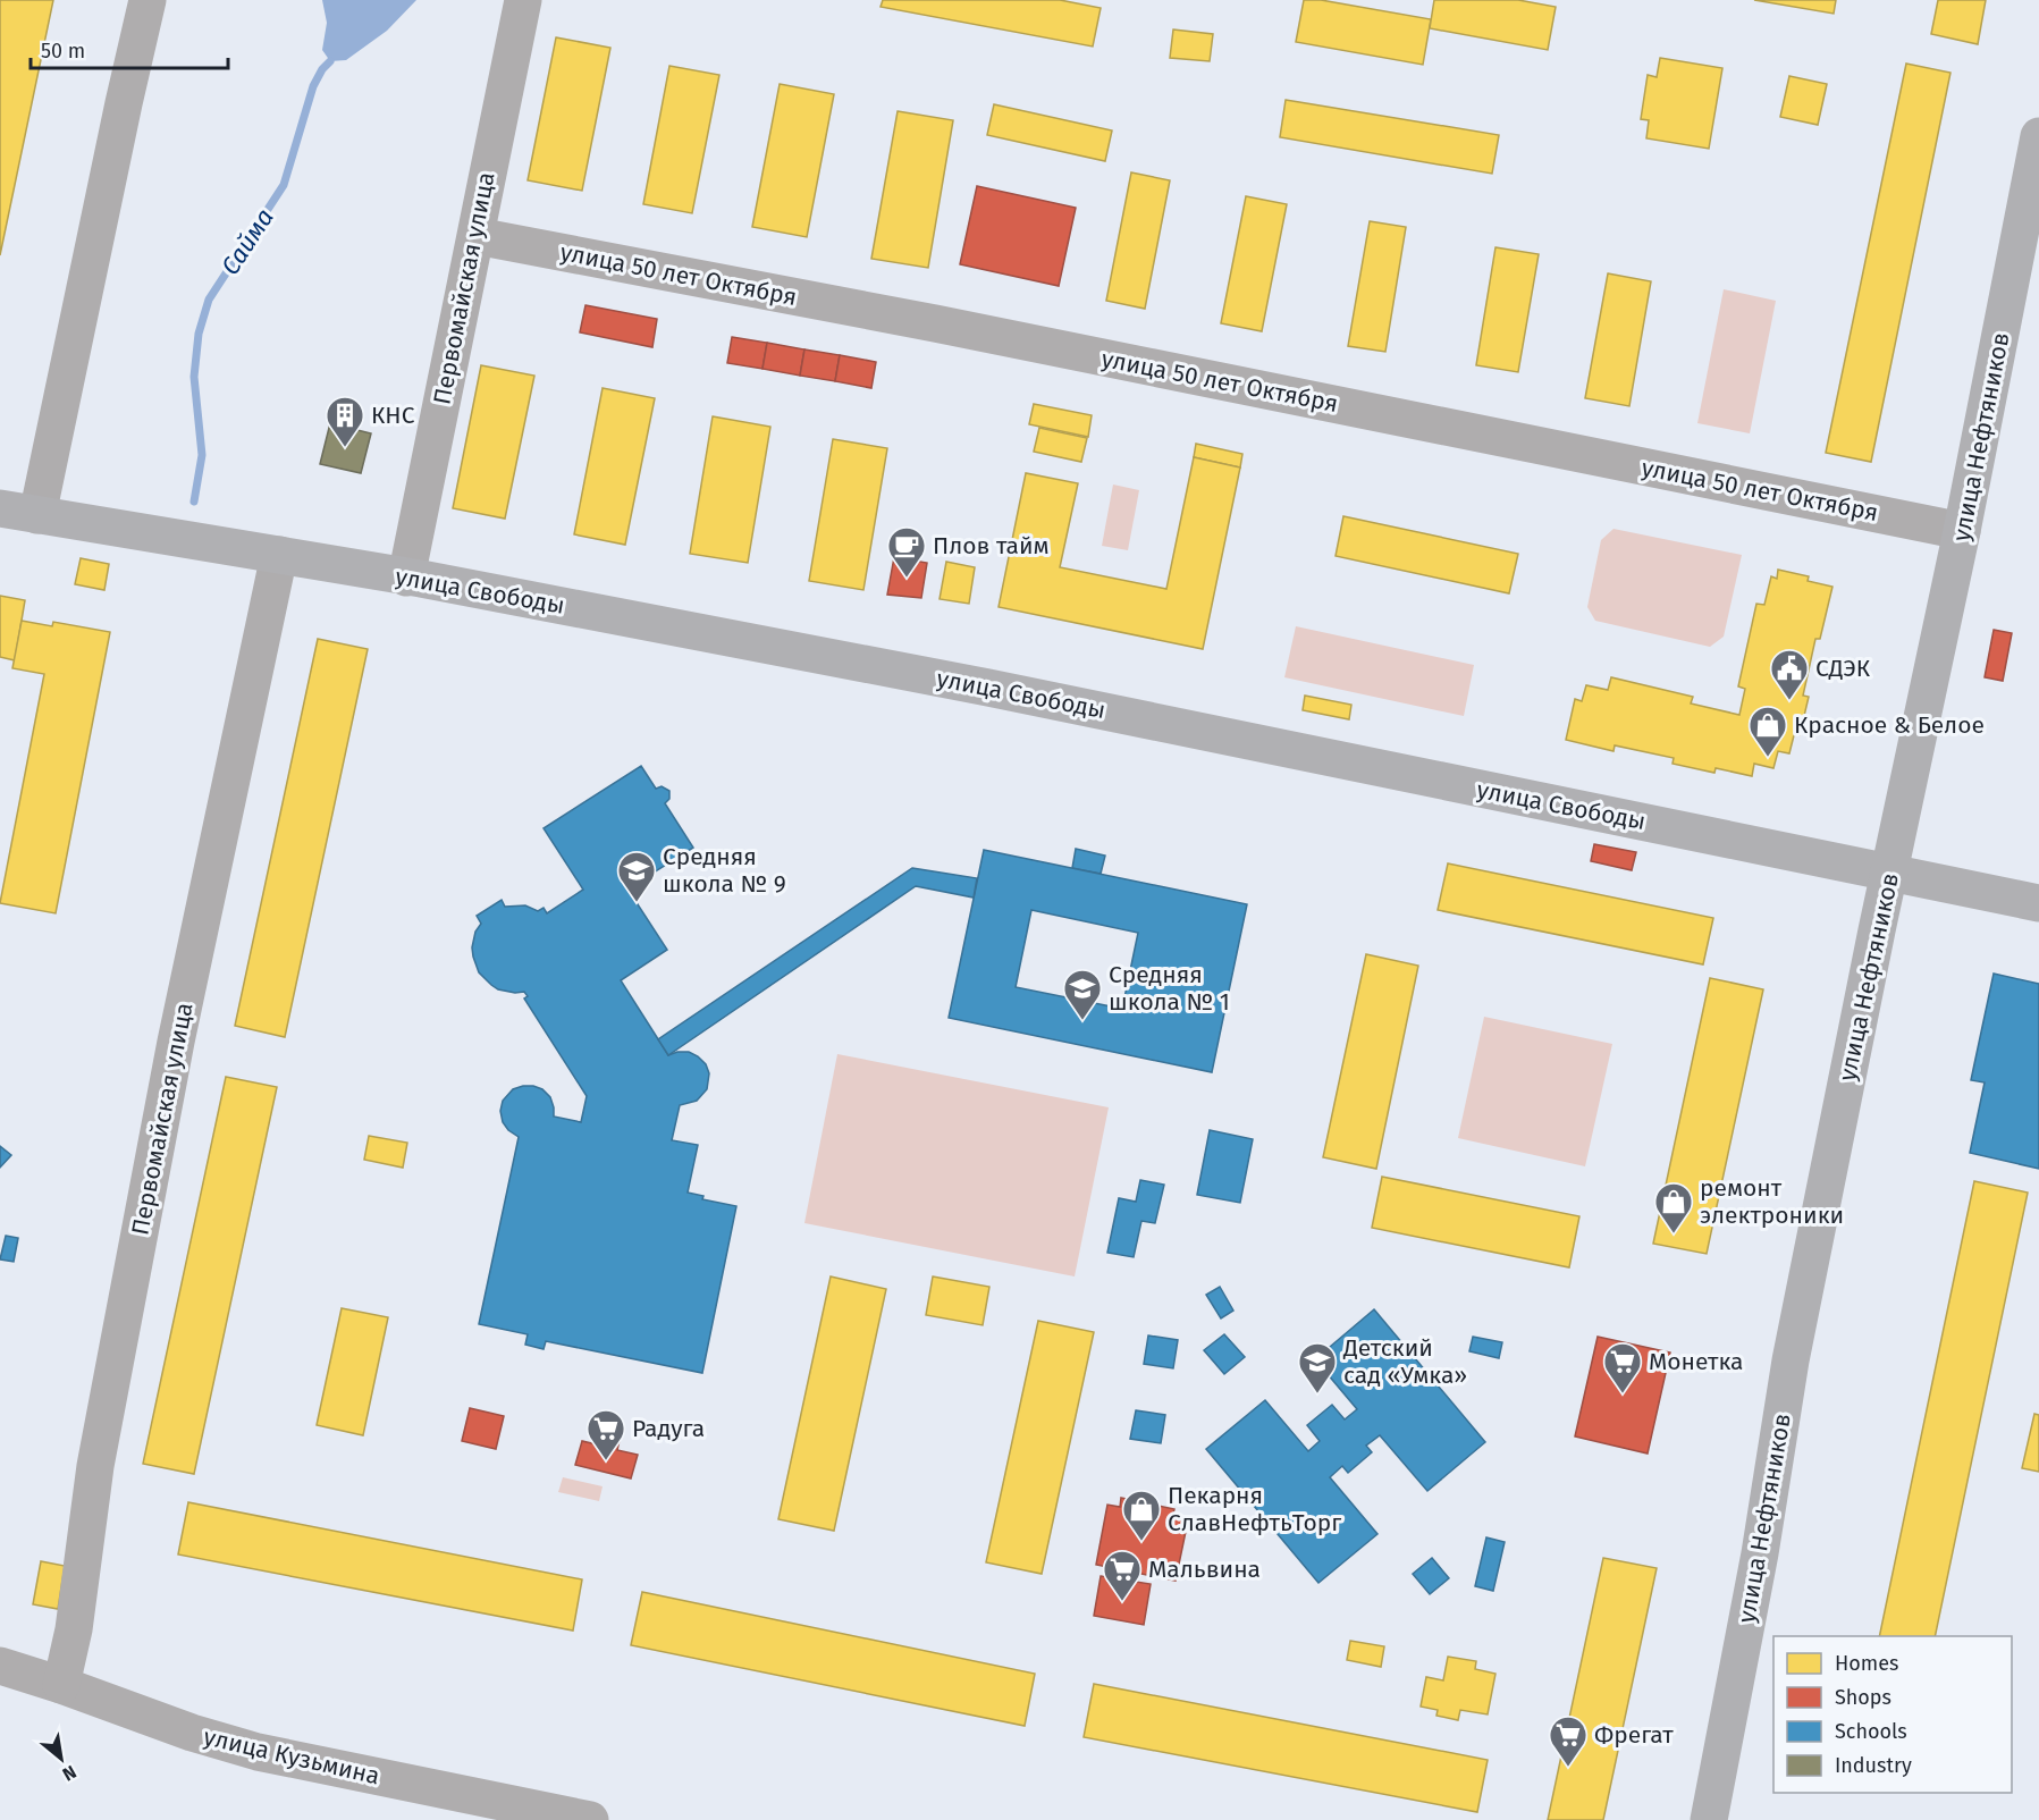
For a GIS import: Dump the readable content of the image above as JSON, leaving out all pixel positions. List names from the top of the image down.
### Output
{
  "streets": {
    "main road": ["улица Нефтяников", "улица Свободы"],
    "street": ["улица 50 лет Октября", "Первомайская улица", "улица Кузьмина"]
  },
  "crossings": [
    ["улица 50 лет Октября", "Первомайская улица"],
    ["улица 50 лет Октября", "улица Нефтяников"],
    ["Первомайская улица", "улица Свободы"],
    ["Первомайская улица", "улица Кузьмина"],
    ["улица Нефтяников", "улица Свободы"]
  ],
  "water": ["Сайма"],
  "places": {
    "building": ["КНС"],
    "cafe": ["Плов тайм"],
    "public building": ["СДЭК"],
    "shop": ["Красное & Белое", "ремонт электроники", "Пекарня СлавНефтьТорг"],
    "school or university": ["Средняя школа № 9", "Средняя школа № 1", "Детский сад «Умка»"],
    "supermarket": [
      "Монетка",
      "Радуга",
      "Мальвина",
      "Фрегат"
    ]
  },
  "legend": [
    "Homes",
    "Shops",
    "Schools",
    "Industry"
  ],
  "scale_bar": "50 m",
  "north": "bottom right"
}
